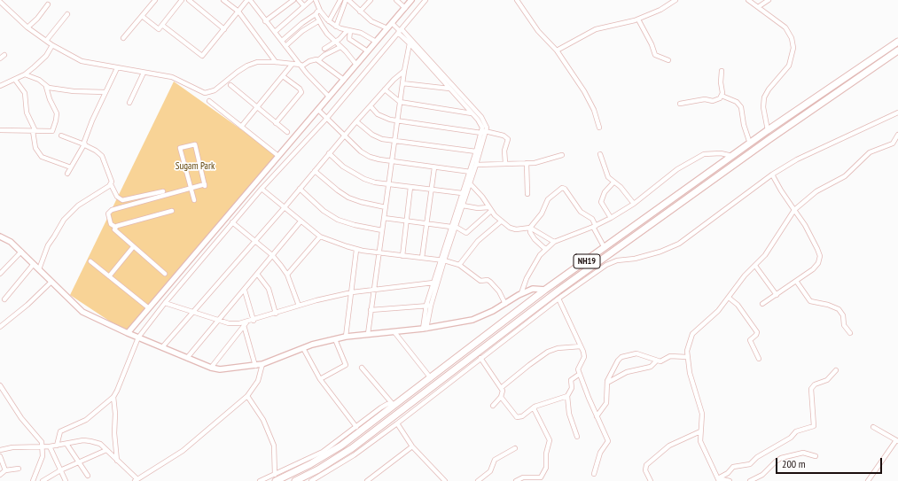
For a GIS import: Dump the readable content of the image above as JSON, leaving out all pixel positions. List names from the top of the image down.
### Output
{
  "streets": {
    "highway": ["NH19"]
  },
  "parks": ["Sugam Park"],
  "scale_bar": "200 m"
}
